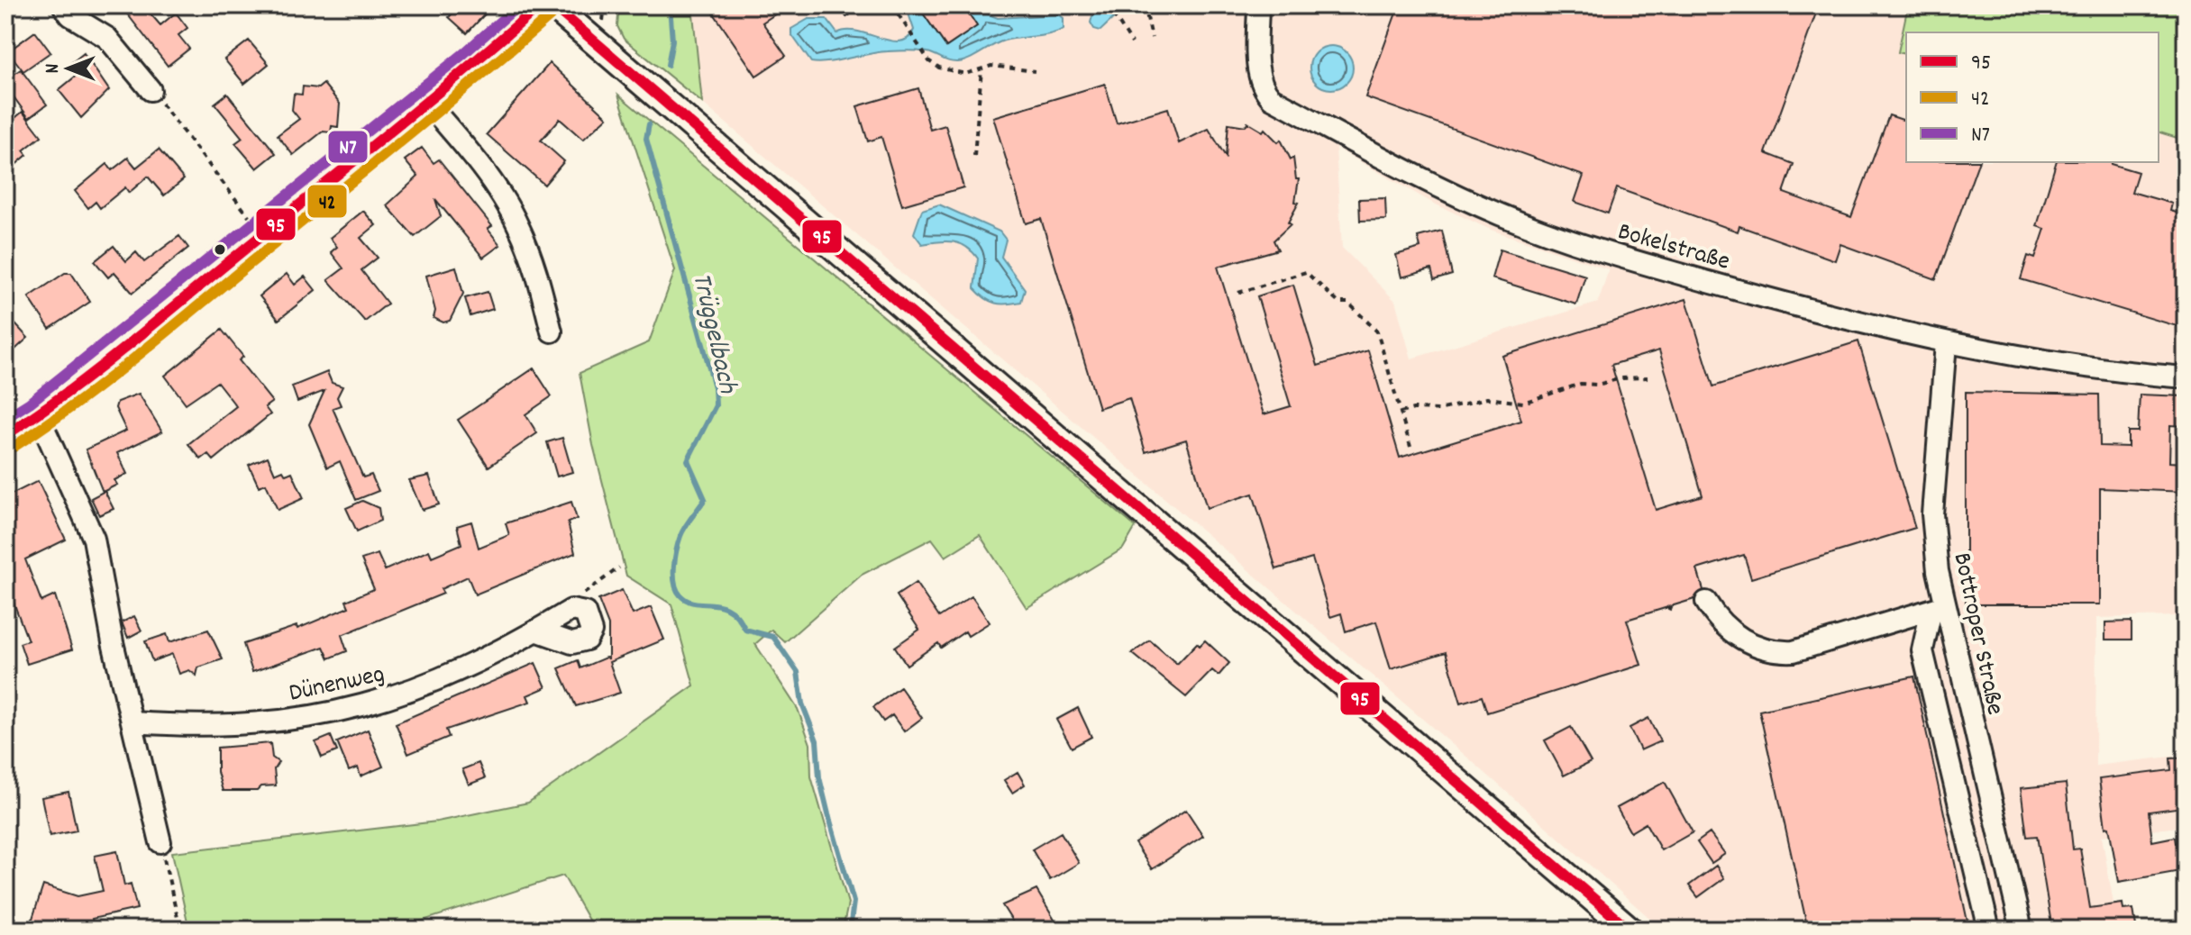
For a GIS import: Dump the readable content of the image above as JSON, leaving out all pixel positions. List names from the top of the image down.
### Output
{
  "streets": {
    "street": ["Bokelstraße", "Bottroper Straße", "Dünenweg"]
  },
  "crossings": [
    ["Bokelstraße", "Bottroper Straße"]
  ],
  "water": ["Trüggelbach"],
  "lines": ["transit line 95", "transit line N7", "transit line 42"],
  "legend": ["95", "42", "N7"],
  "north": "left"
}
